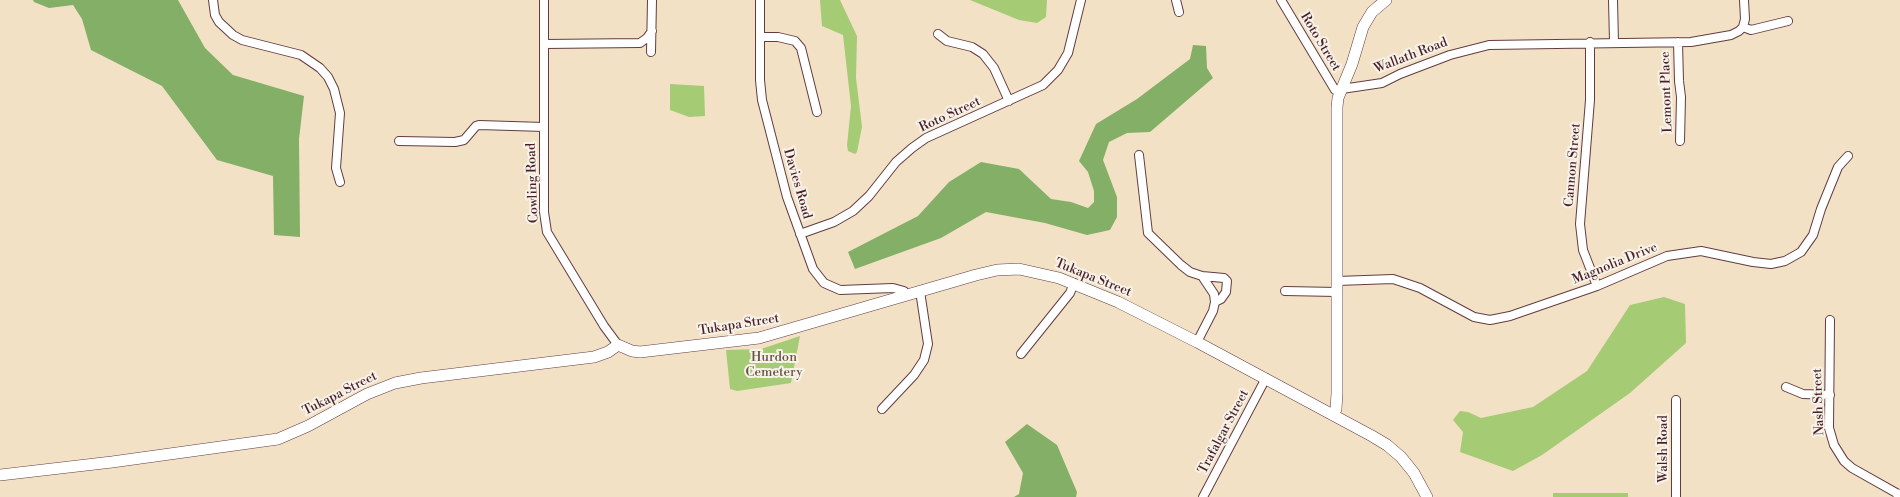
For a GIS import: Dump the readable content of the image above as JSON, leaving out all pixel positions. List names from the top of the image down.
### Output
{
  "streets": {
    "street": [
      "Roto Street",
      "Wallath Road",
      "Lemont Place",
      "Cannon Street",
      "Cowling Road",
      "Davies Road",
      "Magnolia Drive",
      "Tukapa Street",
      "Nash Street",
      "Trafalgar Street",
      "Walsh Road"
    ]
  },
  "crossings": [
    ["Roto Street", "Wallath Road"],
    ["Roto Street", "Davies Road"],
    ["Wallath Road", "Lemont Place"],
    ["Wallath Road", "Cannon Street"],
    ["Cannon Street", "Magnolia Drive"],
    ["Cowling Road", "Tukapa Street"],
    ["Davies Road", "Tukapa Street"],
    ["Tukapa Street", "Trafalgar Street"]
  ],
  "parks": ["Hurdon Cemetery"]
}
